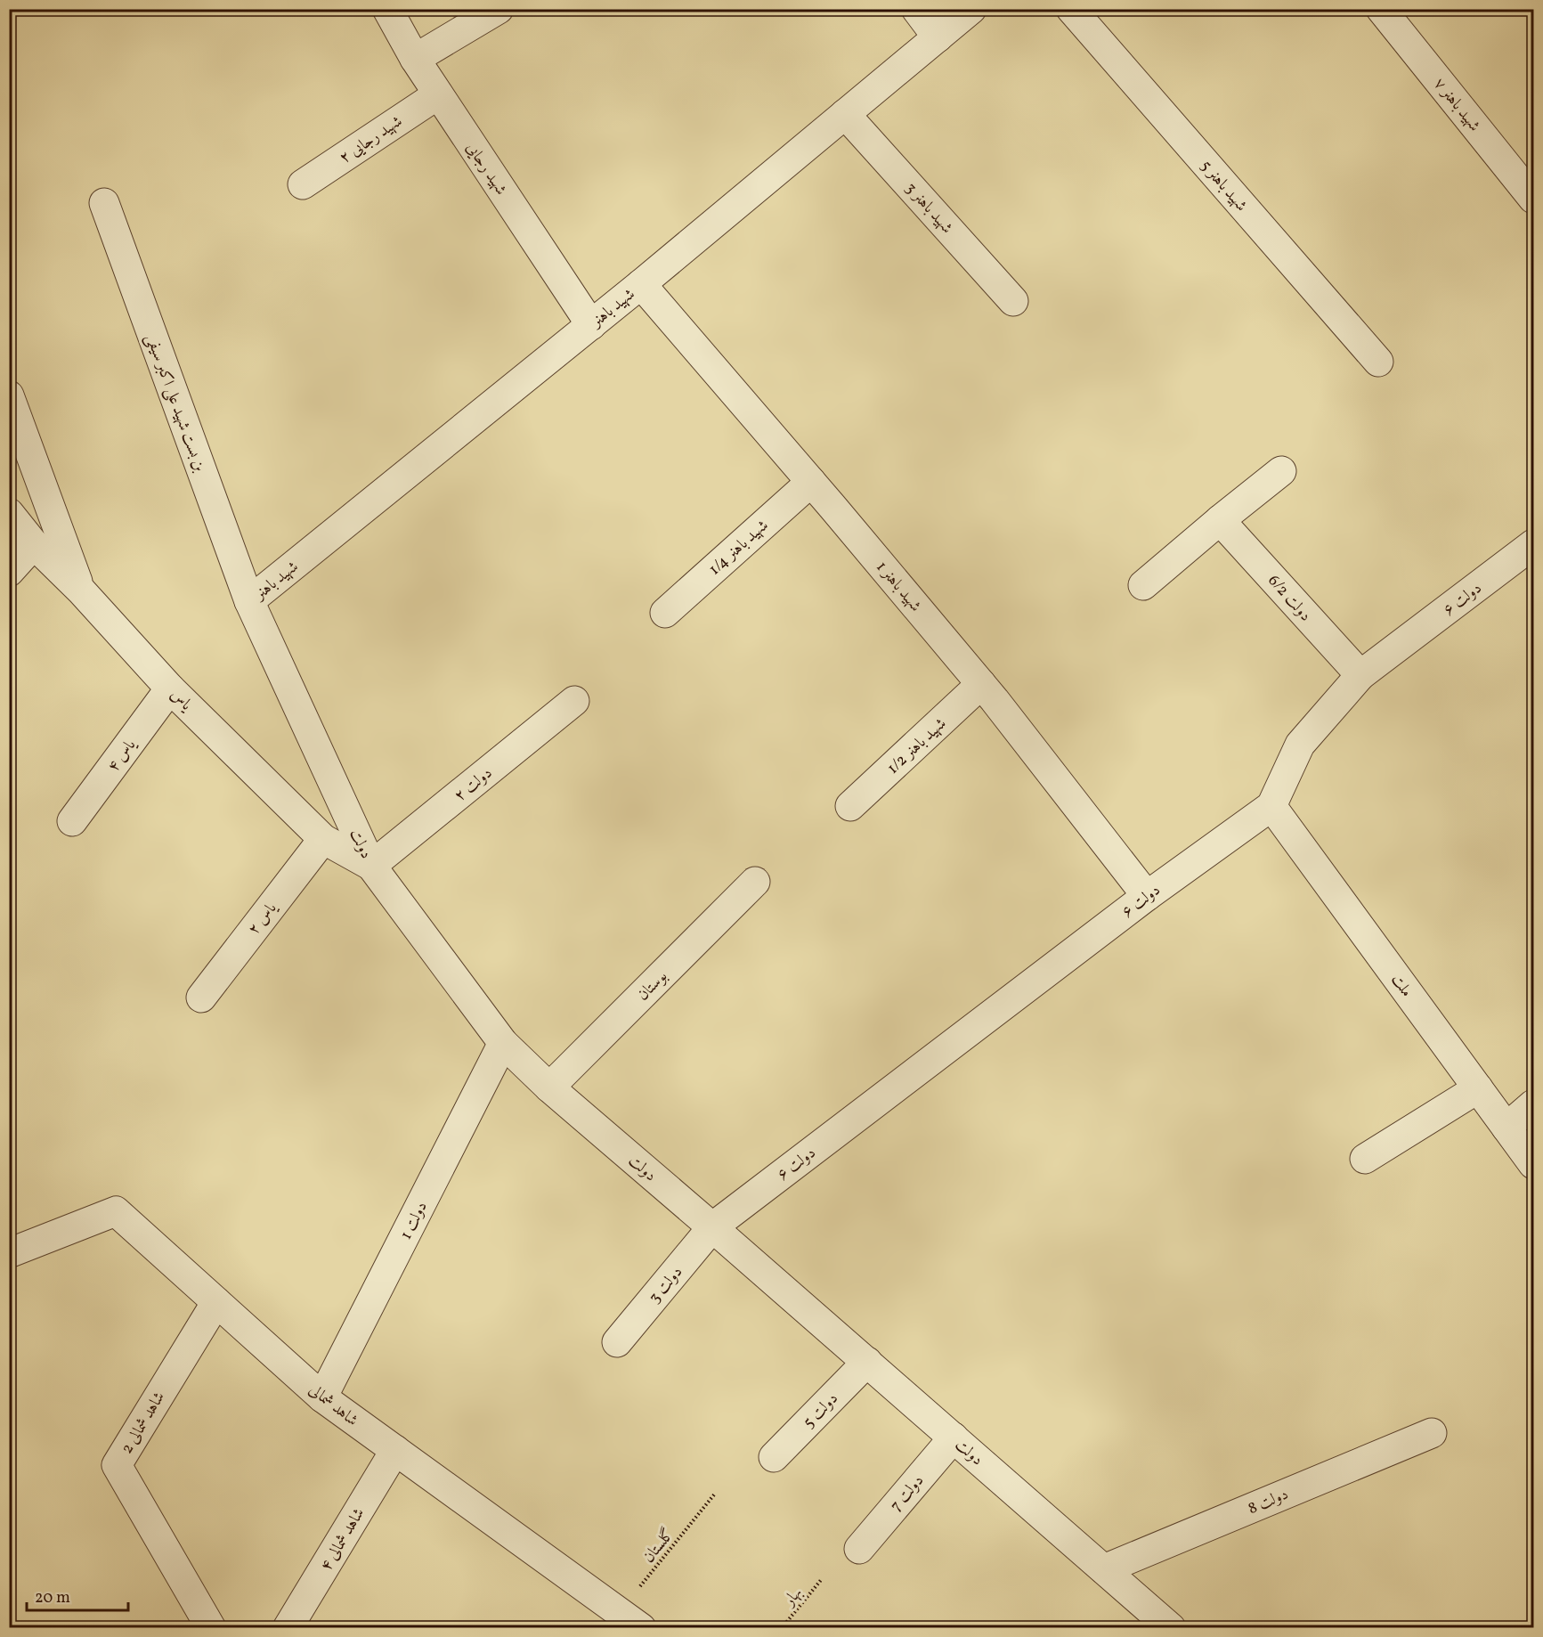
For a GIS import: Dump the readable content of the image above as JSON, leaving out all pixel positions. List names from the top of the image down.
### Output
{
  "streets": {
    "street": [
      "شهید باهنر ۷",
      "شهید رجایی ۲",
      "شهید رجایی",
      "شهید باهنر 5",
      "شهید باهنر 3",
      "شهید باهنر",
      "بن بست شهید علی اکبر سیفی",
      "شهید باهنر 1/4",
      "شهید باهنر 1",
      "دولت 6/2",
      "دولت ۶",
      "یاس",
      "شهید باهنر 1/2",
      "یاس ۴",
      "دولت ۲",
      "دولت",
      "یاس ۲",
      "بوستان",
      "ملت",
      "دولت 1",
      "دولت 3",
      "شاهد شمالی",
      "دولت 5",
      "شاهد شمالی 2",
      "دولت 7",
      "دولت 8",
      "شاهد شمالی ۴"
    ],
    "path": ["گلستان", "بهار"]
  },
  "crossings": [
    ["شهید رجایی ۲", "شهید رجایی"],
    ["شهید رجایی", "شهید باهنر"],
    ["شهید باهنر 3", "شهید باهنر"],
    ["شهید باهنر", "بن بست شهید علی اکبر سیفی"],
    ["شهید باهنر", "شهید باهنر 1"],
    ["شهید باهنر", "دولت"],
    ["بن بست شهید علی اکبر سیفی", "دولت"],
    ["شهید باهنر 1/4", "شهید باهنر 1"],
    ["شهید باهنر 1", "دولت ۶"],
    ["شهید باهنر 1", "شهید باهنر 1/2"],
    ["دولت 6/2", "دولت ۶"],
    ["دولت ۶", "دولت"],
    ["دولت ۶", "ملت"],
    ["دولت ۶", "دولت 3"],
    ["یاس", "یاس ۴"],
    ["یاس", "دولت ۲"],
    ["یاس", "دولت"],
    ["یاس", "یاس ۲"],
    ["دولت ۲", "دولت"],
    ["دولت", "بوستان"],
    ["دولت", "دولت 1"],
    ["دولت", "دولت 3"],
    ["دولت", "دولت 5"],
    ["دولت", "دولت 7"],
    ["دولت", "دولت 8"],
    ["دولت 1", "شاهد شمالی"],
    ["شاهد شمالی", "شاهد شمالی 2"],
    ["شاهد شمالی", "شاهد شمالی ۴"],
    ["شاهد شمالی", "گلستان"]
  ],
  "scale_bar": "20 m"
}
